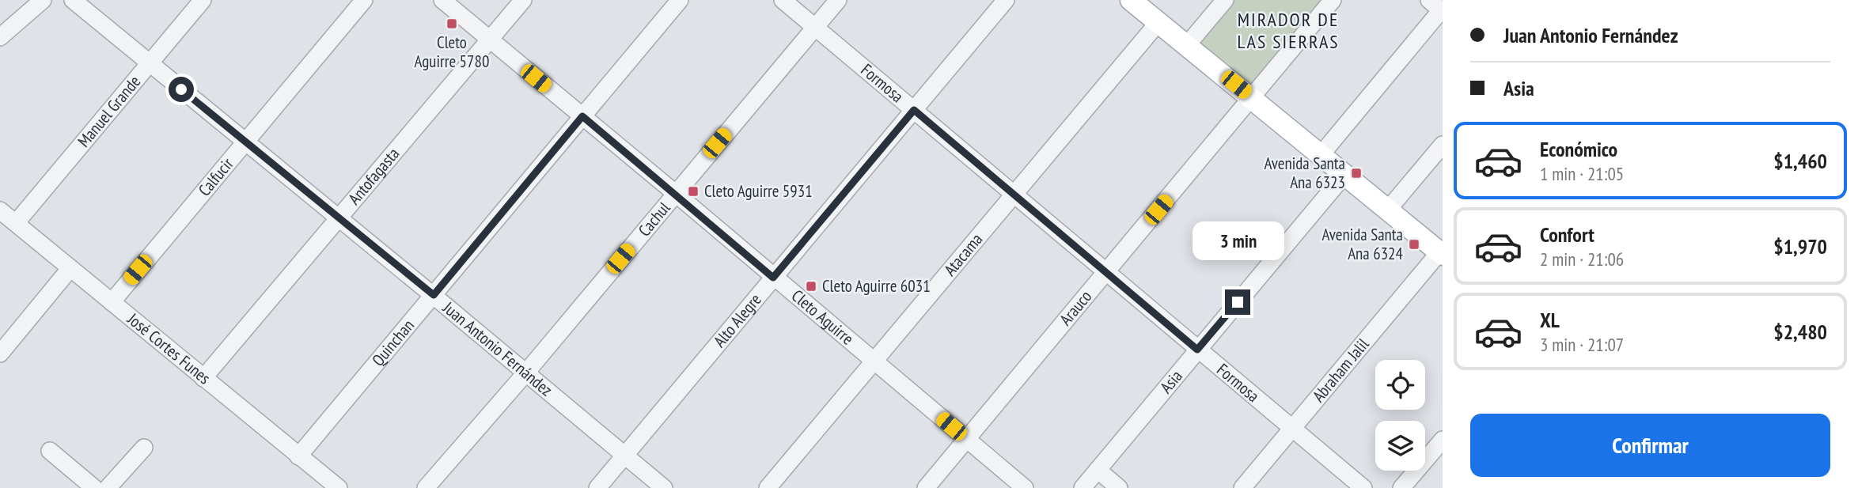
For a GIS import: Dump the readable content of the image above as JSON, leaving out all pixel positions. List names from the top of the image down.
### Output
{
  "streets": {
    "street": [
      "Formosa",
      "Manuel Grande",
      "Calfucir",
      "Antofagasta",
      "Cachul",
      "Atacama",
      "Arauco",
      "Cleto Aguirre",
      "Alto Alegre",
      "Quinchan",
      "Juan Antonio Fernández",
      "José Cortes Funes",
      "Abraham Jalil",
      "Asia"
    ]
  },
  "crossings": [
    ["Formosa", "Cachul"],
    ["Formosa", "Atacama"],
    ["Formosa", "Arauco"],
    ["Formosa", "Alto Alegre"],
    ["Formosa", "Abraham Jalil"],
    ["Formosa", "Asia"],
    ["Manuel Grande", "Juan Antonio Fernández"],
    ["Manuel Grande", "José Cortes Funes"],
    ["Calfucir", "Juan Antonio Fernández"],
    ["Calfucir", "José Cortes Funes"],
    ["Antofagasta", "Cleto Aguirre"],
    ["Antofagasta", "Juan Antonio Fernández"],
    ["Antofagasta", "José Cortes Funes"],
    ["Cachul", "Cleto Aguirre"],
    ["Cachul", "Juan Antonio Fernández"],
    ["Atacama", "Cleto Aguirre"],
    ["Arauco", "Cleto Aguirre"],
    ["Cleto Aguirre", "Alto Alegre"],
    ["Cleto Aguirre", "Quinchan"],
    ["Alto Alegre", "Juan Antonio Fernández"],
    ["Quinchan", "Juan Antonio Fernández"],
    ["Quinchan", "José Cortes Funes"]
  ],
  "districts": ["MIRADOR DE LAS SIERRAS"],
  "places": {
    "transit": [
      "Cleto Aguirre 5780",
      "Avenida Santa Ana 6323",
      "Cleto Aguirre 5931",
      "Avenida Santa Ana 6324",
      "Cleto Aguirre 6031"
    ]
  },
  "page": {
    "banner": ["Juan Antonio Fernández", "Asia"],
    "list": [
      {
        "name": "Económico",
        "note": "1 min · 21:05",
        "value": "$1,460"
      },
      {
        "name": "Confort",
        "note": "2 min · 21:06",
        "value": "$1,970"
      },
      {
        "name": "XL",
        "note": "3 min · 21:07",
        "value": "$2,480"
      }
    ],
    "bubble": "3 min",
    "buttons": "Confirmar"
  }
}
